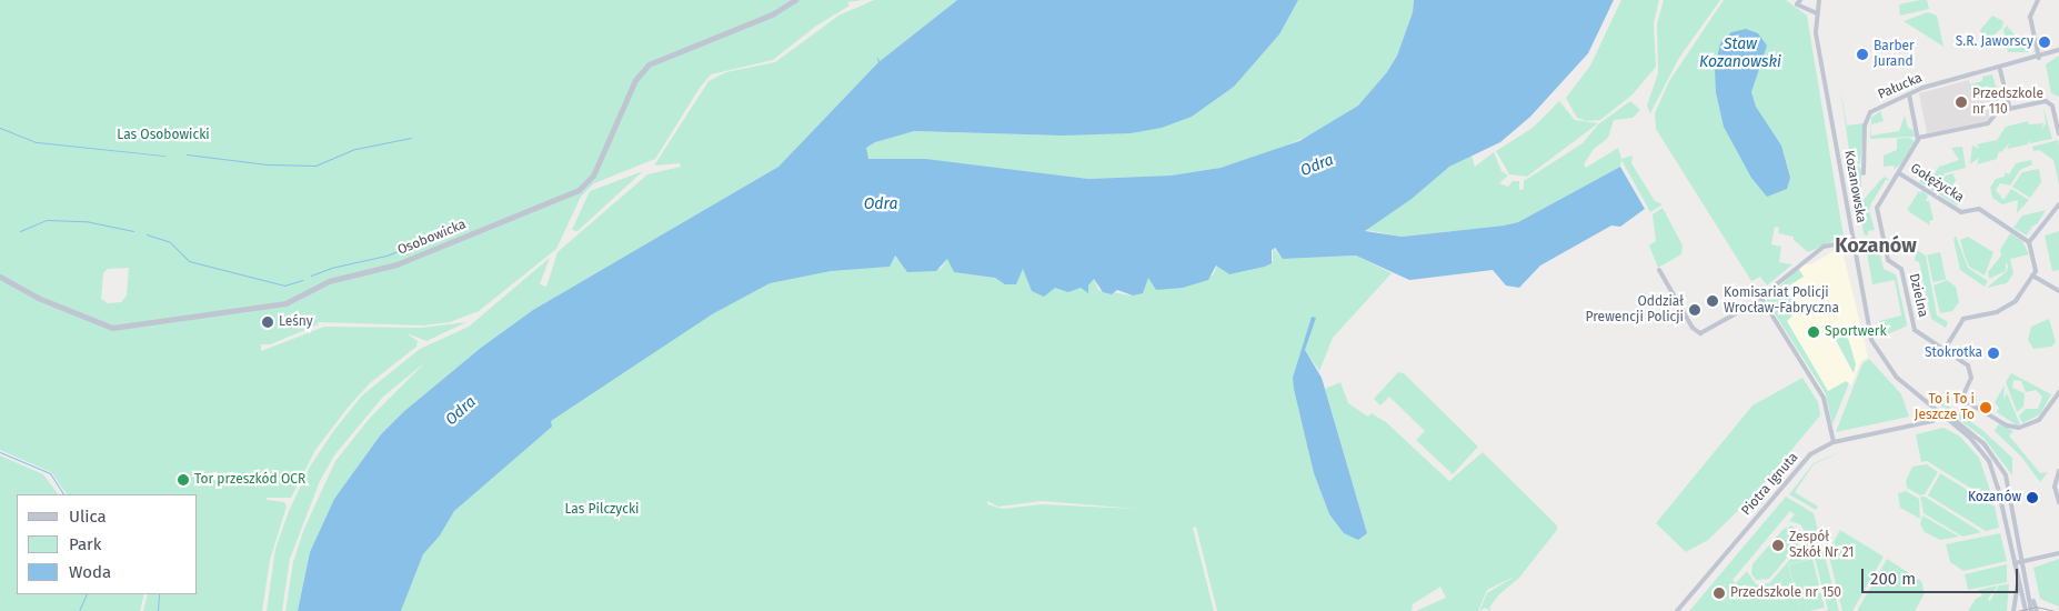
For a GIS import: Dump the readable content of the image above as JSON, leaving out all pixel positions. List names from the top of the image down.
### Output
{
  "streets": {
    "street": [
      "Pałucka",
      "Gołężycka",
      "Kozanowska",
      "Osobowicka",
      "Dzielna",
      "Piotra Ignuta"
    ]
  },
  "crossings": [
    ["Gołężycka", "Dzielna"],
    ["Kozanowska", "Piotra Ignuta"]
  ],
  "districts": ["Kozanów"],
  "water": ["Staw Kozanowski", "Odra"],
  "parks": ["Las Osobowicki", "Las Pilczycki"],
  "places": [
    "S.R. Jaworscy",
    "Barber Jurand",
    "Przedszkole nr 110",
    "Komisariat Policji Wrocław-Fabryczna",
    "Oddział Prewencji Policji",
    "Leśny",
    "Sportwerk",
    "Stokrotka",
    "To i To i Jeszcze To",
    "Tor przeszkód OCR",
    "Kozanów",
    "Zespół Szkół Nr 21",
    "Przedszkole nr 150"
  ],
  "legend": ["Ulica", "Park", "Woda"],
  "scale_bar": "200 m"
}
